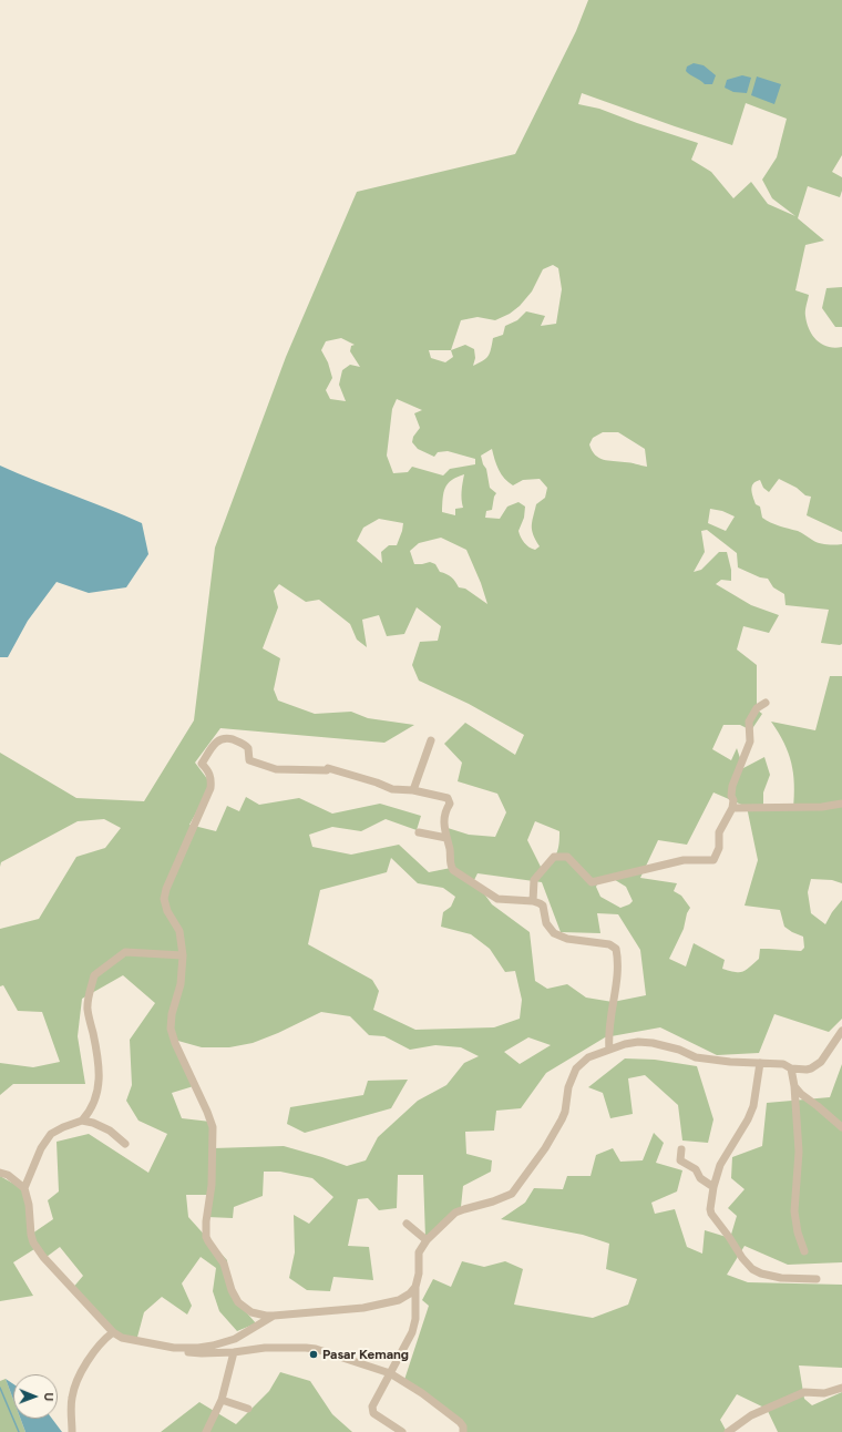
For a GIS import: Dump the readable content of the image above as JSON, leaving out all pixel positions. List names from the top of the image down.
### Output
{
  "places": ["Pasar Kemang"],
  "north": "right"
}
